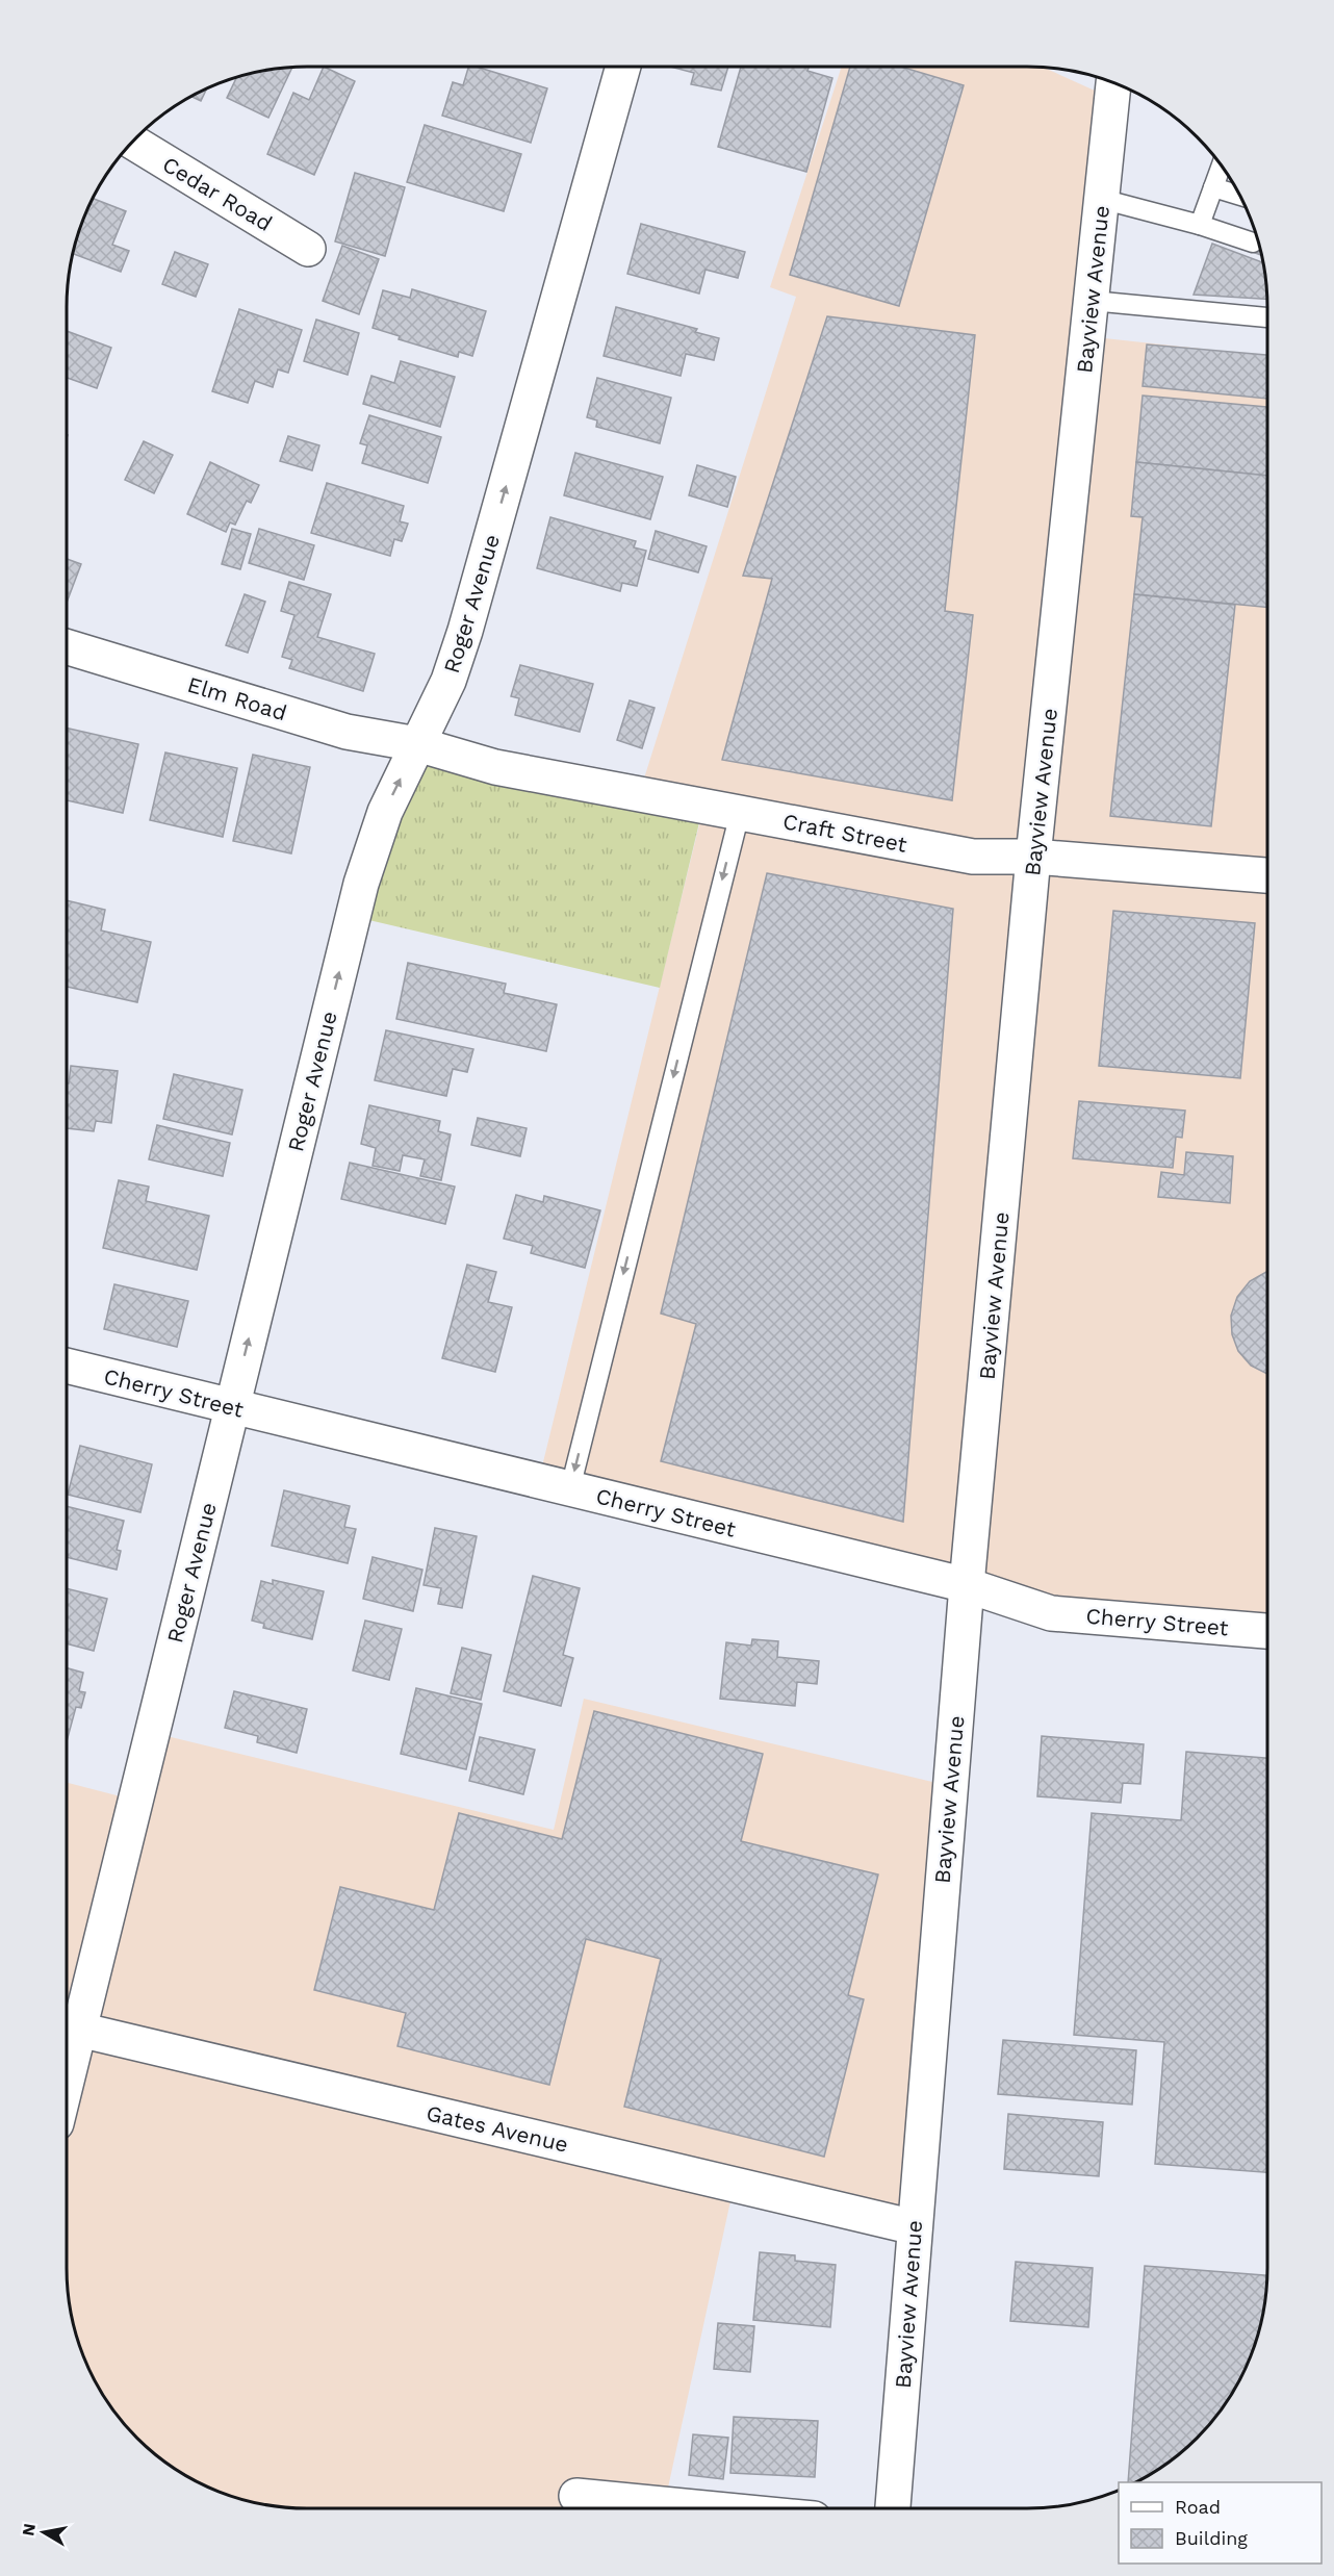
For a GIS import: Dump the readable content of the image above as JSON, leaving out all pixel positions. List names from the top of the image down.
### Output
{
  "streets": {
    "street": [
      "Cedar Road",
      "Bayview Avenue",
      "Roger Avenue",
      "Elm Road",
      "Craft Street",
      "Cherry Street",
      "Gates Avenue"
    ]
  },
  "crossings": [
    ["Bayview Avenue", "Craft Street"],
    ["Bayview Avenue", "Cherry Street"],
    ["Bayview Avenue", "Gates Avenue"],
    ["Roger Avenue", "Elm Road"],
    ["Roger Avenue", "Craft Street"],
    ["Roger Avenue", "Cherry Street"],
    ["Roger Avenue", "Gates Avenue"],
    ["Elm Road", "Craft Street"]
  ],
  "one_way": ["Roger Avenue"],
  "legend": ["Road", "Building"],
  "north": "left"
}
